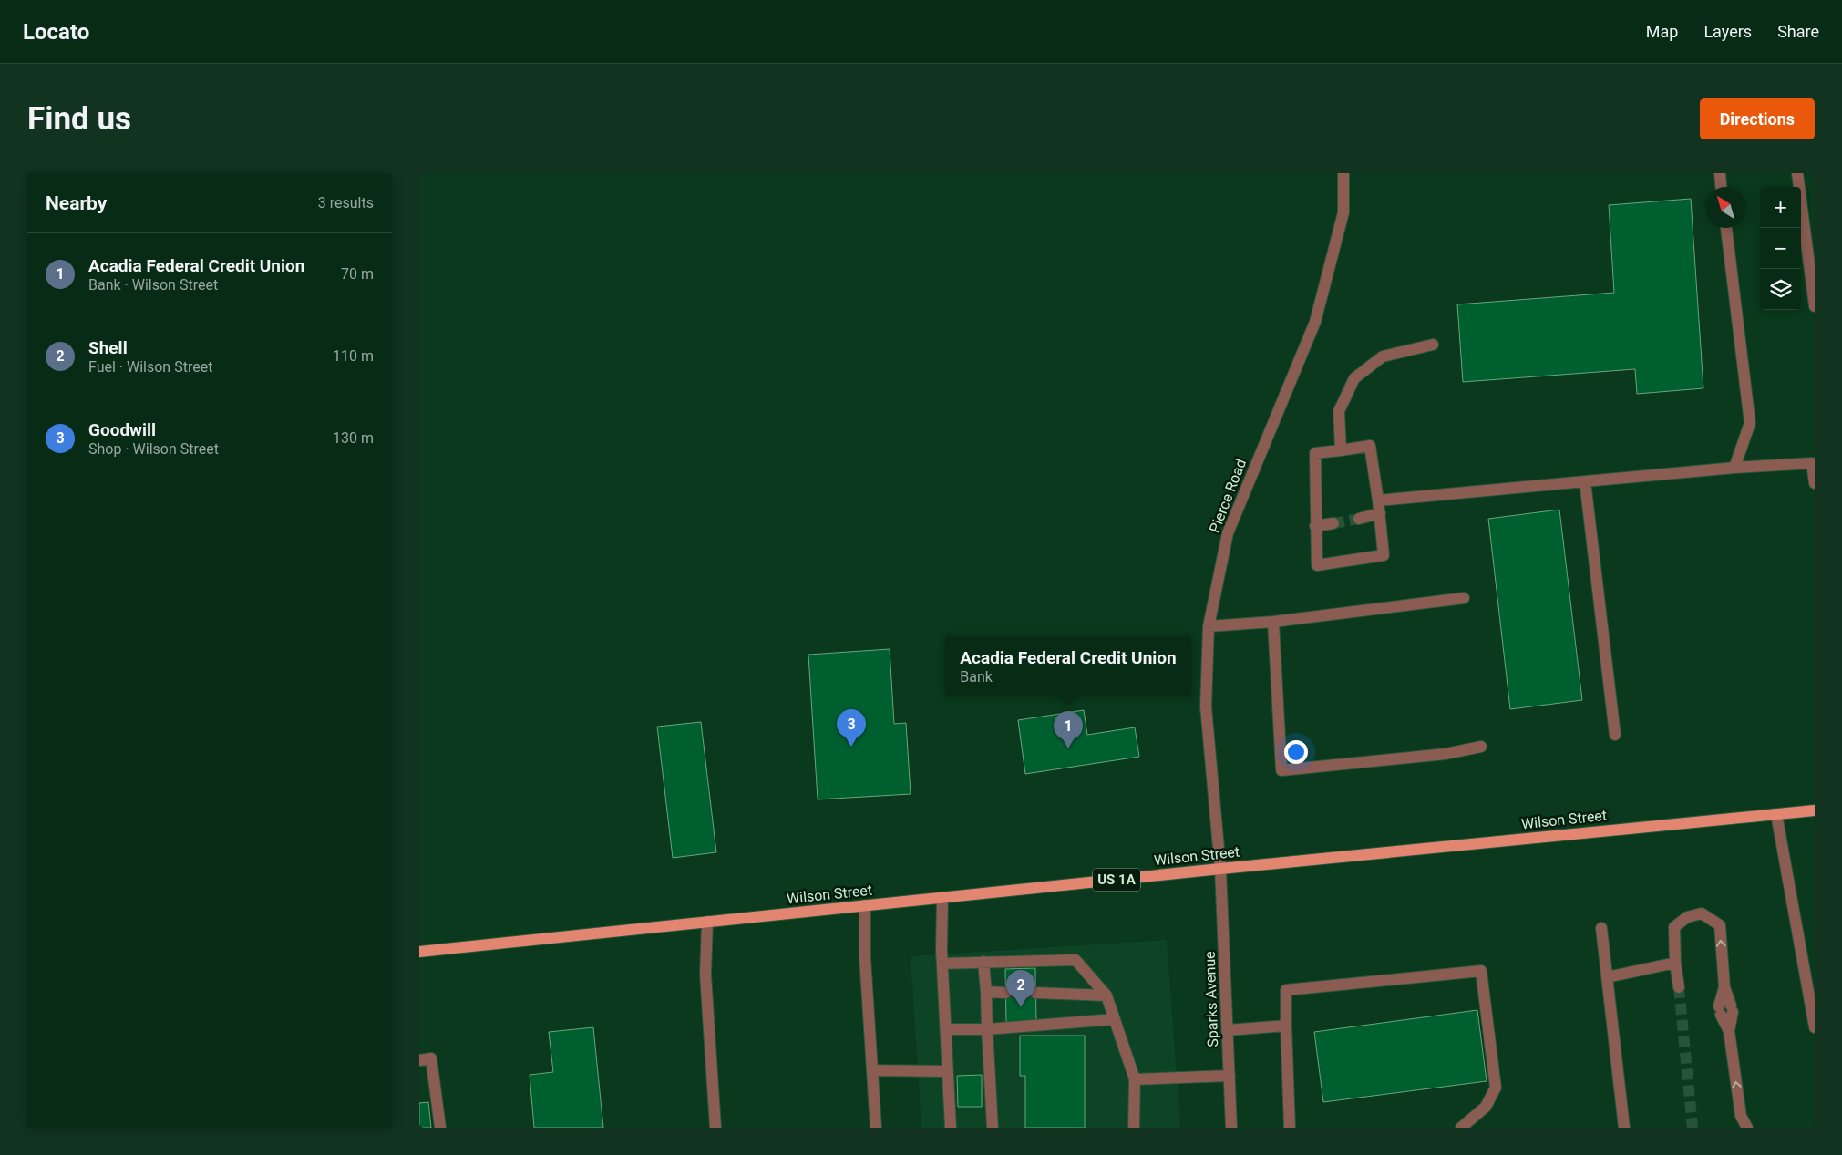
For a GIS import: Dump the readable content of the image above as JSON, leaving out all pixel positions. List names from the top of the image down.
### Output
{
  "streets": {
    "main road": ["Wilson Street", "US 1A"],
    "street": ["Pierce Road", "Sparks Avenue"]
  },
  "crossings": [
    ["Pierce Road", "Wilson Street"],
    ["Pierce Road", "Sparks Avenue"],
    ["Wilson Street", "Sparks Avenue"]
  ],
  "north": "top left",
  "page": {
    "header": "Locato",
    "nav": ["Map", "Layers", "Share"],
    "buttons": "Directions",
    "title": "Find us",
    "heading": ["Nearby", "3 results"],
    "map_buttons": ["+", "−"],
    "list": [
      {
        "mark": "1",
        "name": "Acadia Federal Credit Union",
        "note": "Bank · Wilson Street",
        "value": "70 m"
      },
      {
        "mark": "2",
        "name": "Shell",
        "note": "Fuel · Wilson Street",
        "value": "110 m"
      },
      {
        "mark": "3",
        "name": "Goodwill",
        "note": "Shop · Wilson Street",
        "value": "130 m"
      }
    ],
    "popup": ["Acadia Federal Credit Union", "Bank"],
    "pins": ["3", "1", "2"]
  }
}
